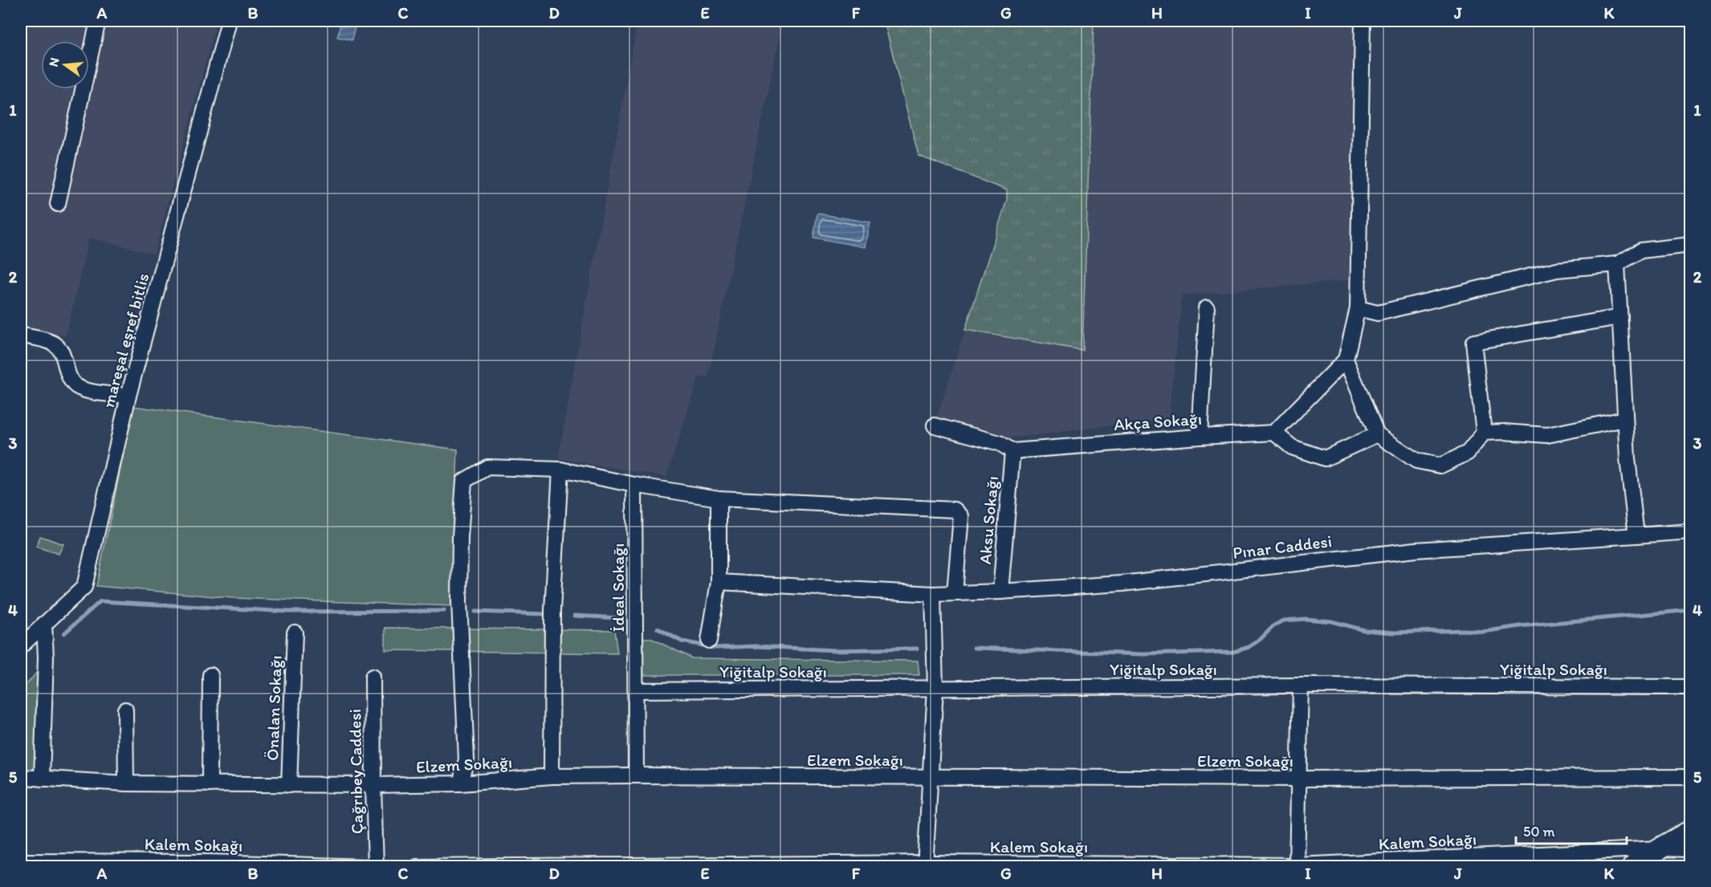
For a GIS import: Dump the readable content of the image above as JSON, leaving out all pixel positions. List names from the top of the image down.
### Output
{
  "streets": {
    "street": [
      "mareşal eşref bitlis",
      "Akça Sokağı",
      "Aksu Sokağı",
      "Pınar Caddesi",
      "İdeal Sokağı",
      "Yiğitalp Sokağı",
      "Önalan Sokağı",
      "Elzem Sokağı",
      "Çağrıbey Caddesi",
      "Kalem Sokağı"
    ]
  },
  "crossings": [
    ["Akça Sokağı", "Aksu Sokağı"],
    ["Aksu Sokağı", "Pınar Caddesi"],
    ["İdeal Sokağı", "Yiğitalp Sokağı"],
    ["İdeal Sokağı", "Elzem Sokağı"],
    ["Önalan Sokağı", "Elzem Sokağı"],
    ["Elzem Sokağı", "Çağrıbey Caddesi"]
  ],
  "scale_bar": "50 m",
  "north": "left",
  "grid": {
    "columns": [
      "A",
      "B",
      "C",
      "D",
      "E",
      "F",
      "G",
      "H",
      "I",
      "J",
      "K"
    ],
    "rows": [
      "1",
      "2",
      "3",
      "4",
      "5"
    ]
  }
}
